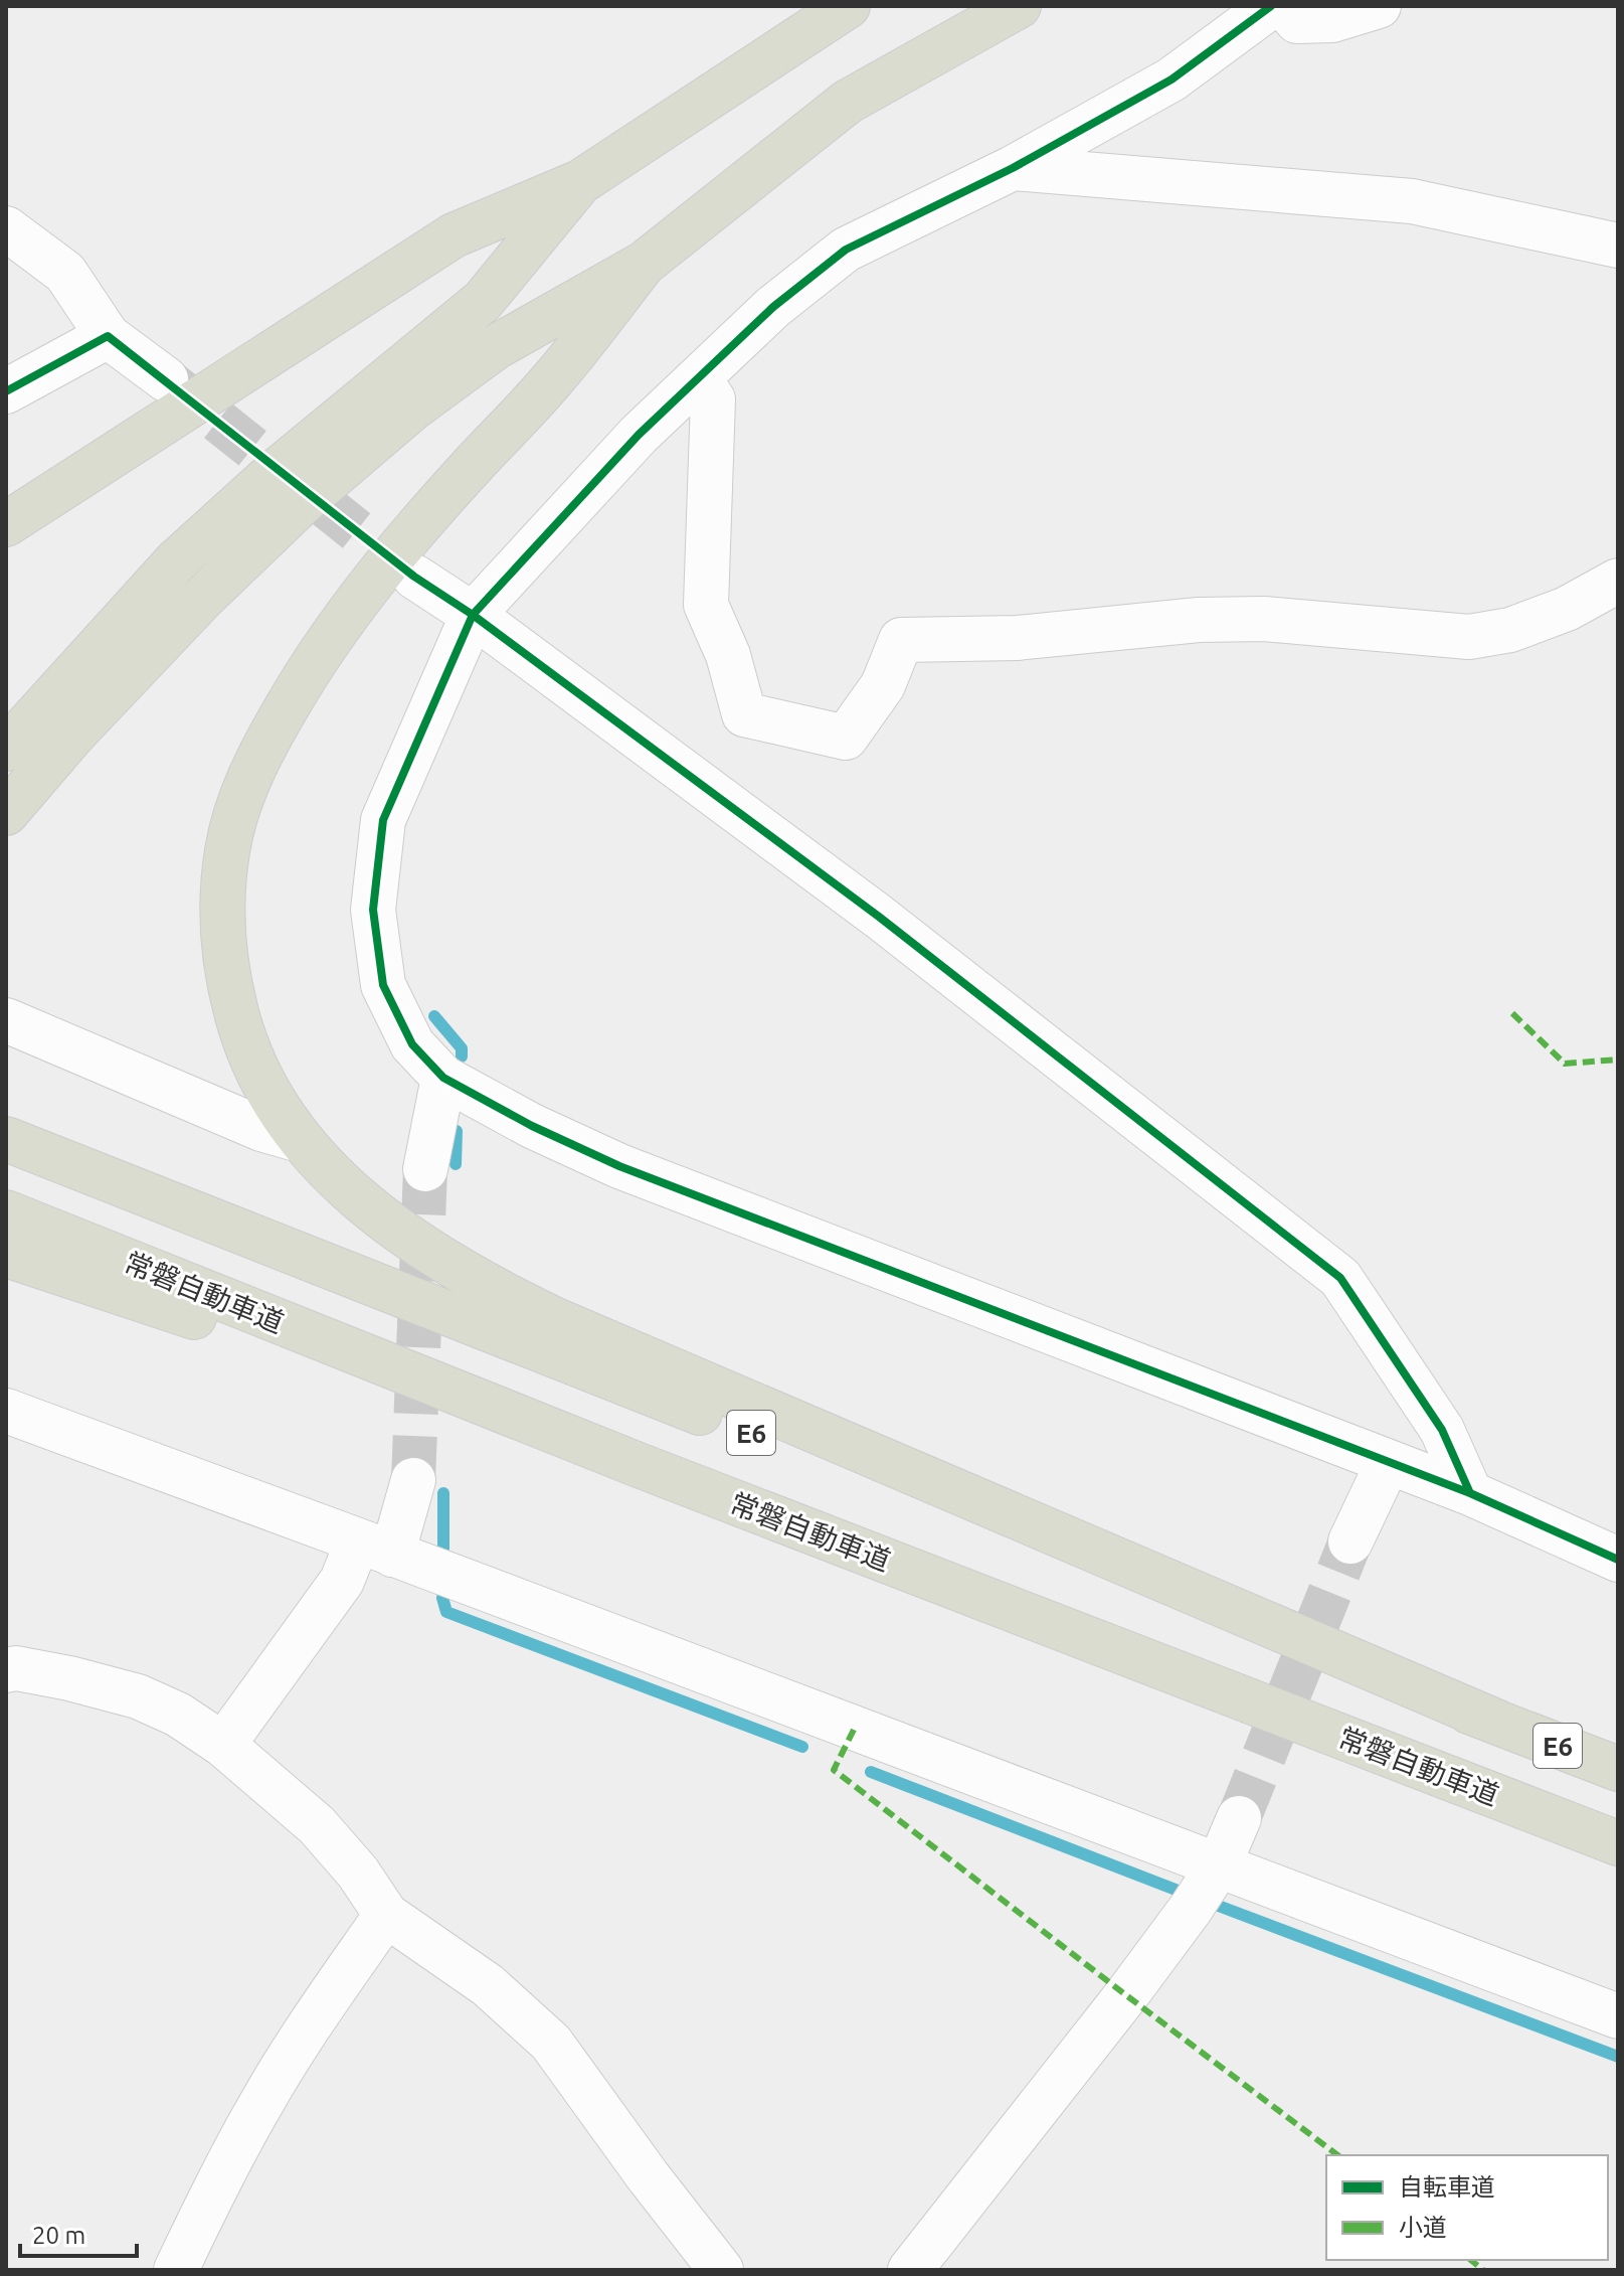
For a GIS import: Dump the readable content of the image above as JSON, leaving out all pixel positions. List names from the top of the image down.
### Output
{
  "streets": {
    "highway": ["常磐自動車道", "E6"]
  },
  "legend": ["自転車道", "小道"],
  "scale_bar": "20 m"
}
